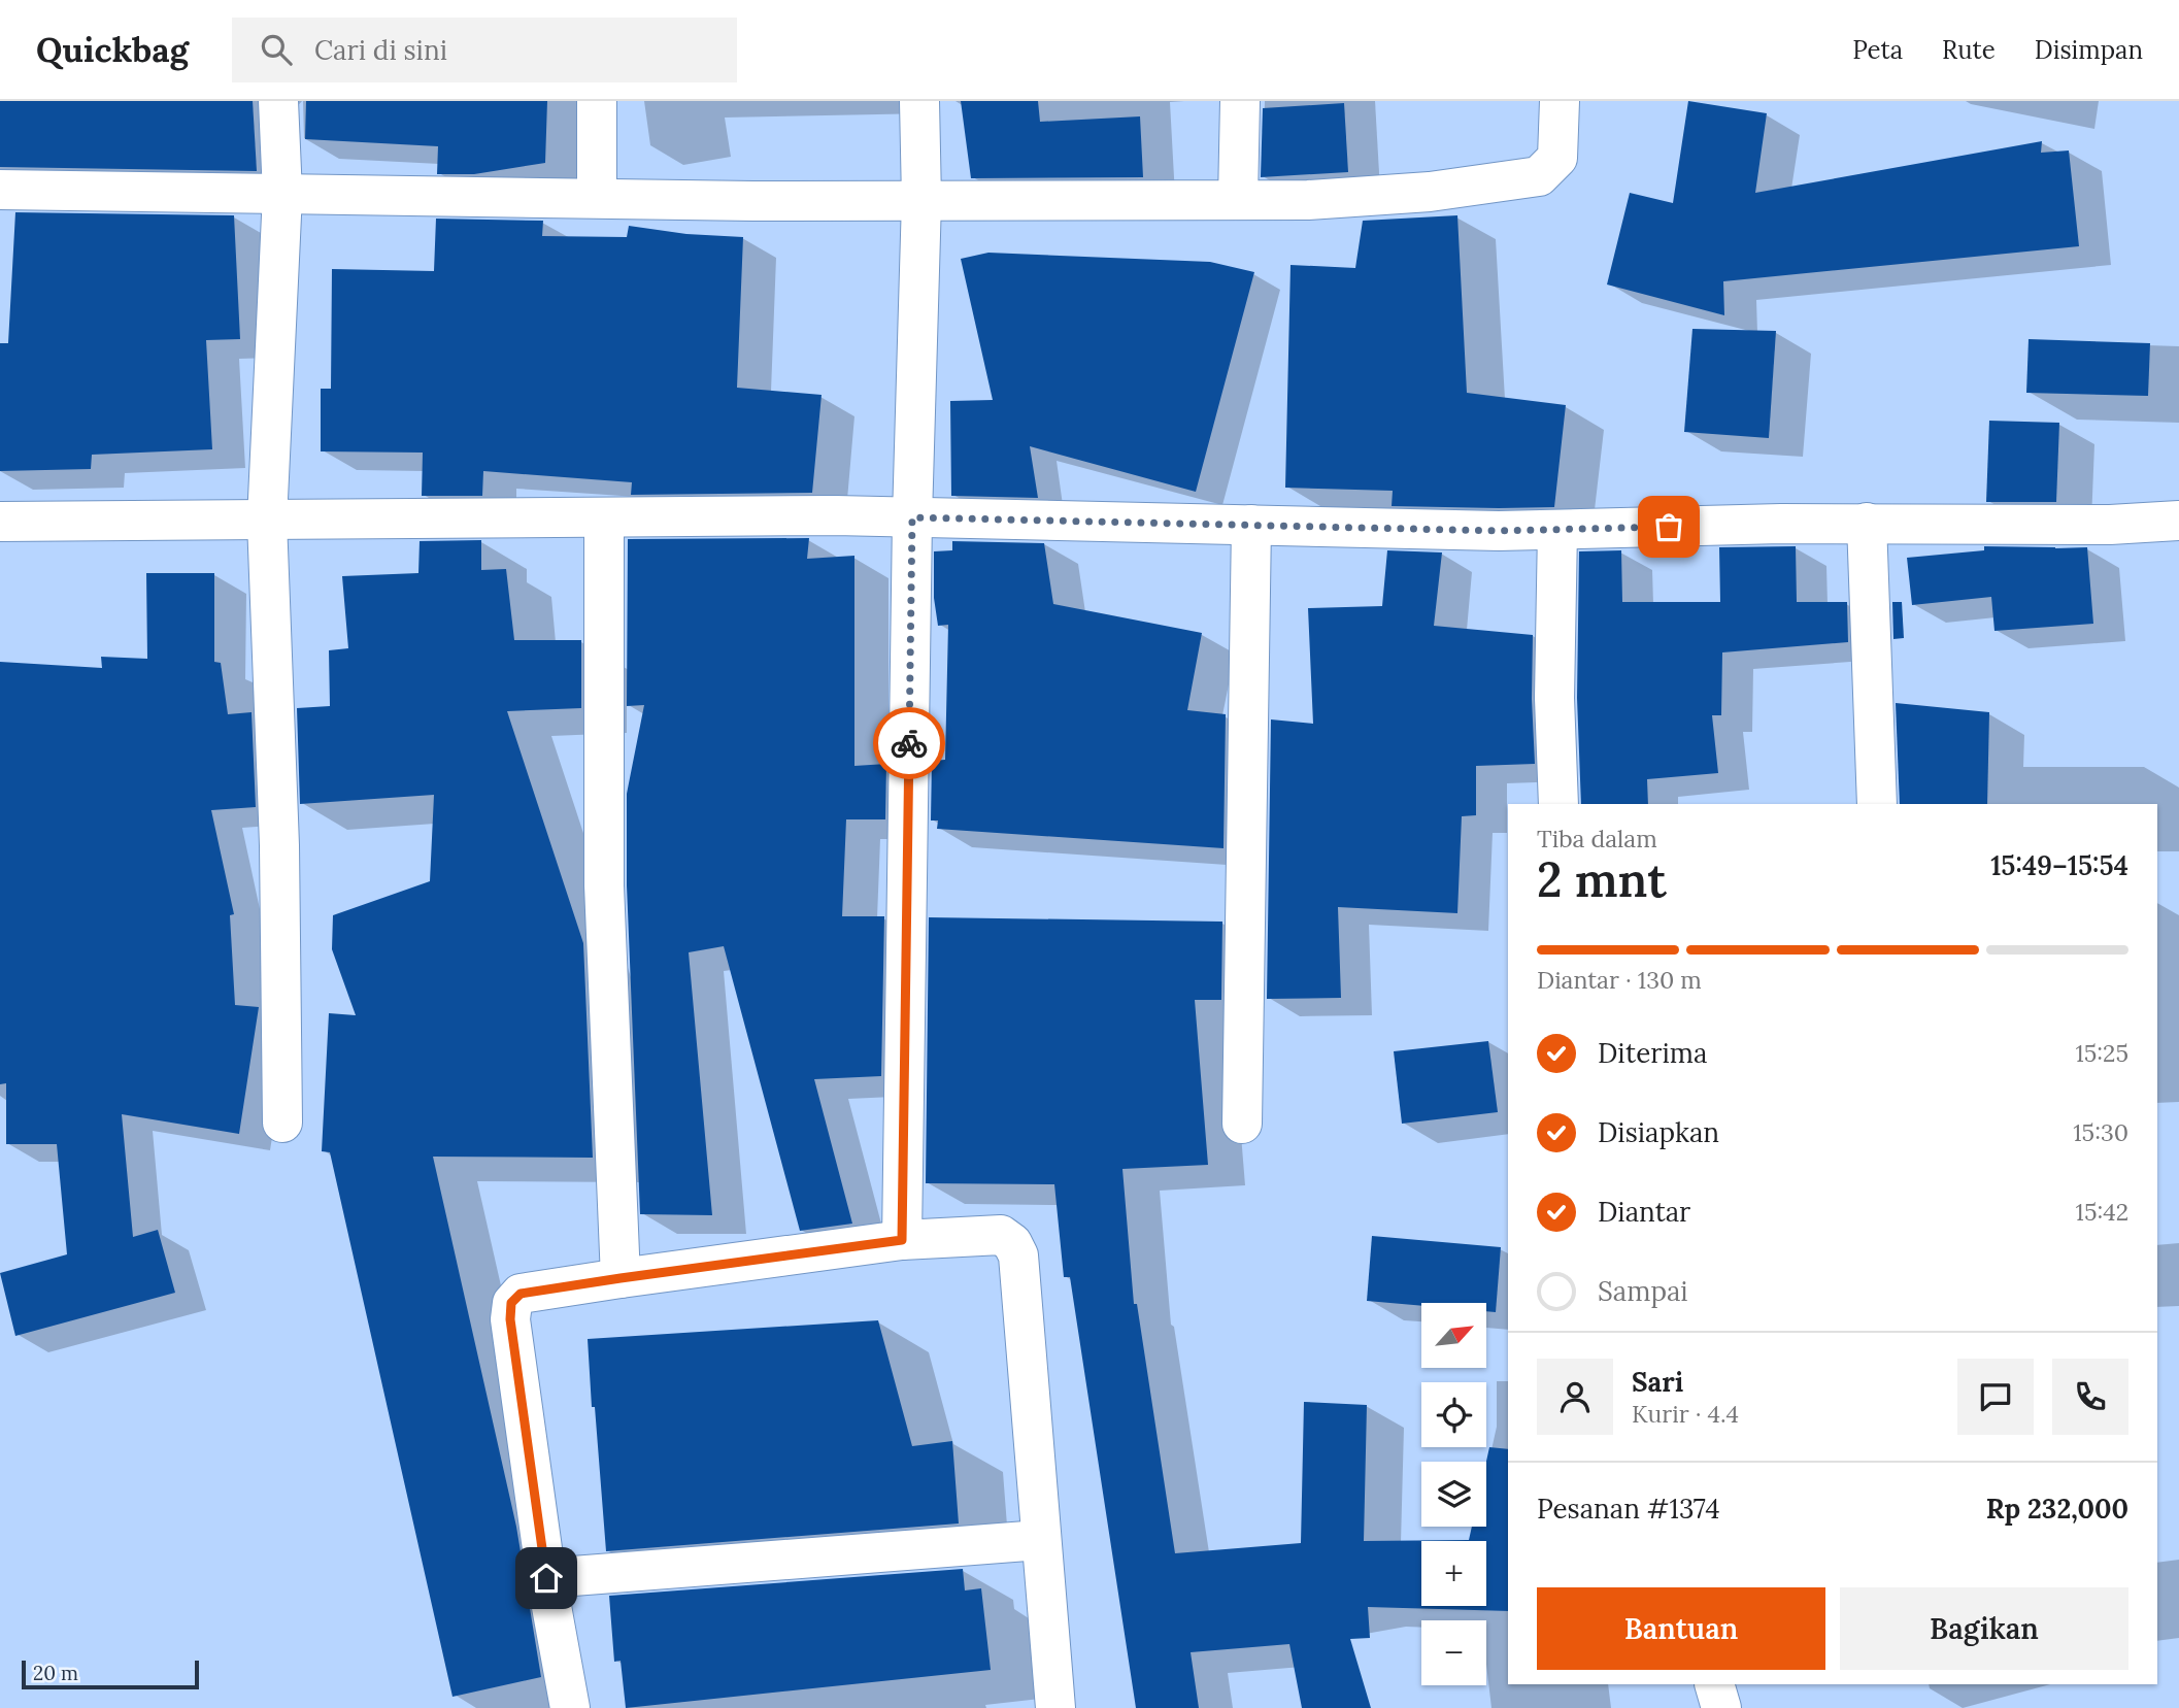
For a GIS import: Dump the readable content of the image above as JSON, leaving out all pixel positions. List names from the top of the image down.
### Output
{
  "scale_bar": "20 m",
  "north": "top right",
  "page": {
    "header": "Quickbag",
    "search": "Cari di sini",
    "nav": ["Peta", "Rute", "Disimpan"],
    "heading": ["2 mnt", "Tiba dalam", "15:49–15:54"],
    "panel": [
      "Sari",
      "Kurir · 4.4",
      "Pesanan #1374",
      "Rp 232,000"
    ],
    "bar": "Diantar · 130 m",
    "list": [
      ["Diterima", "15:25"],
      ["Disiapkan", "15:30"],
      ["Diantar", "15:42"],
      "Sampai"
    ],
    "map_buttons": ["+", "−"],
    "buttons": ["Bantuan", "Bagikan"],
    "scale": "20 m"
  }
}
